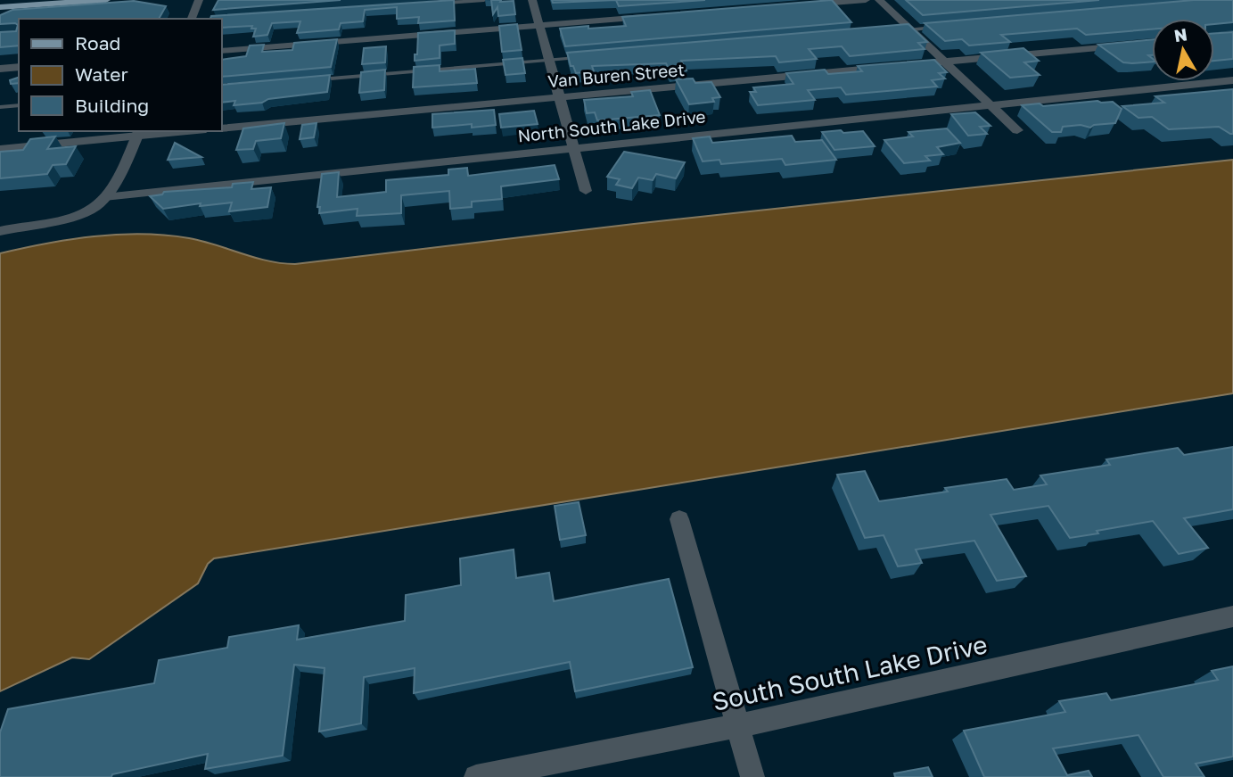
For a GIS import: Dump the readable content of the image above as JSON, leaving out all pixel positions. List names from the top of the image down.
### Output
{
  "streets": {
    "street": ["Van Buren Street", "North South Lake Drive", "South South Lake Drive"]
  },
  "legend": ["Road", "Water", "Building"],
  "north": "top"
}
